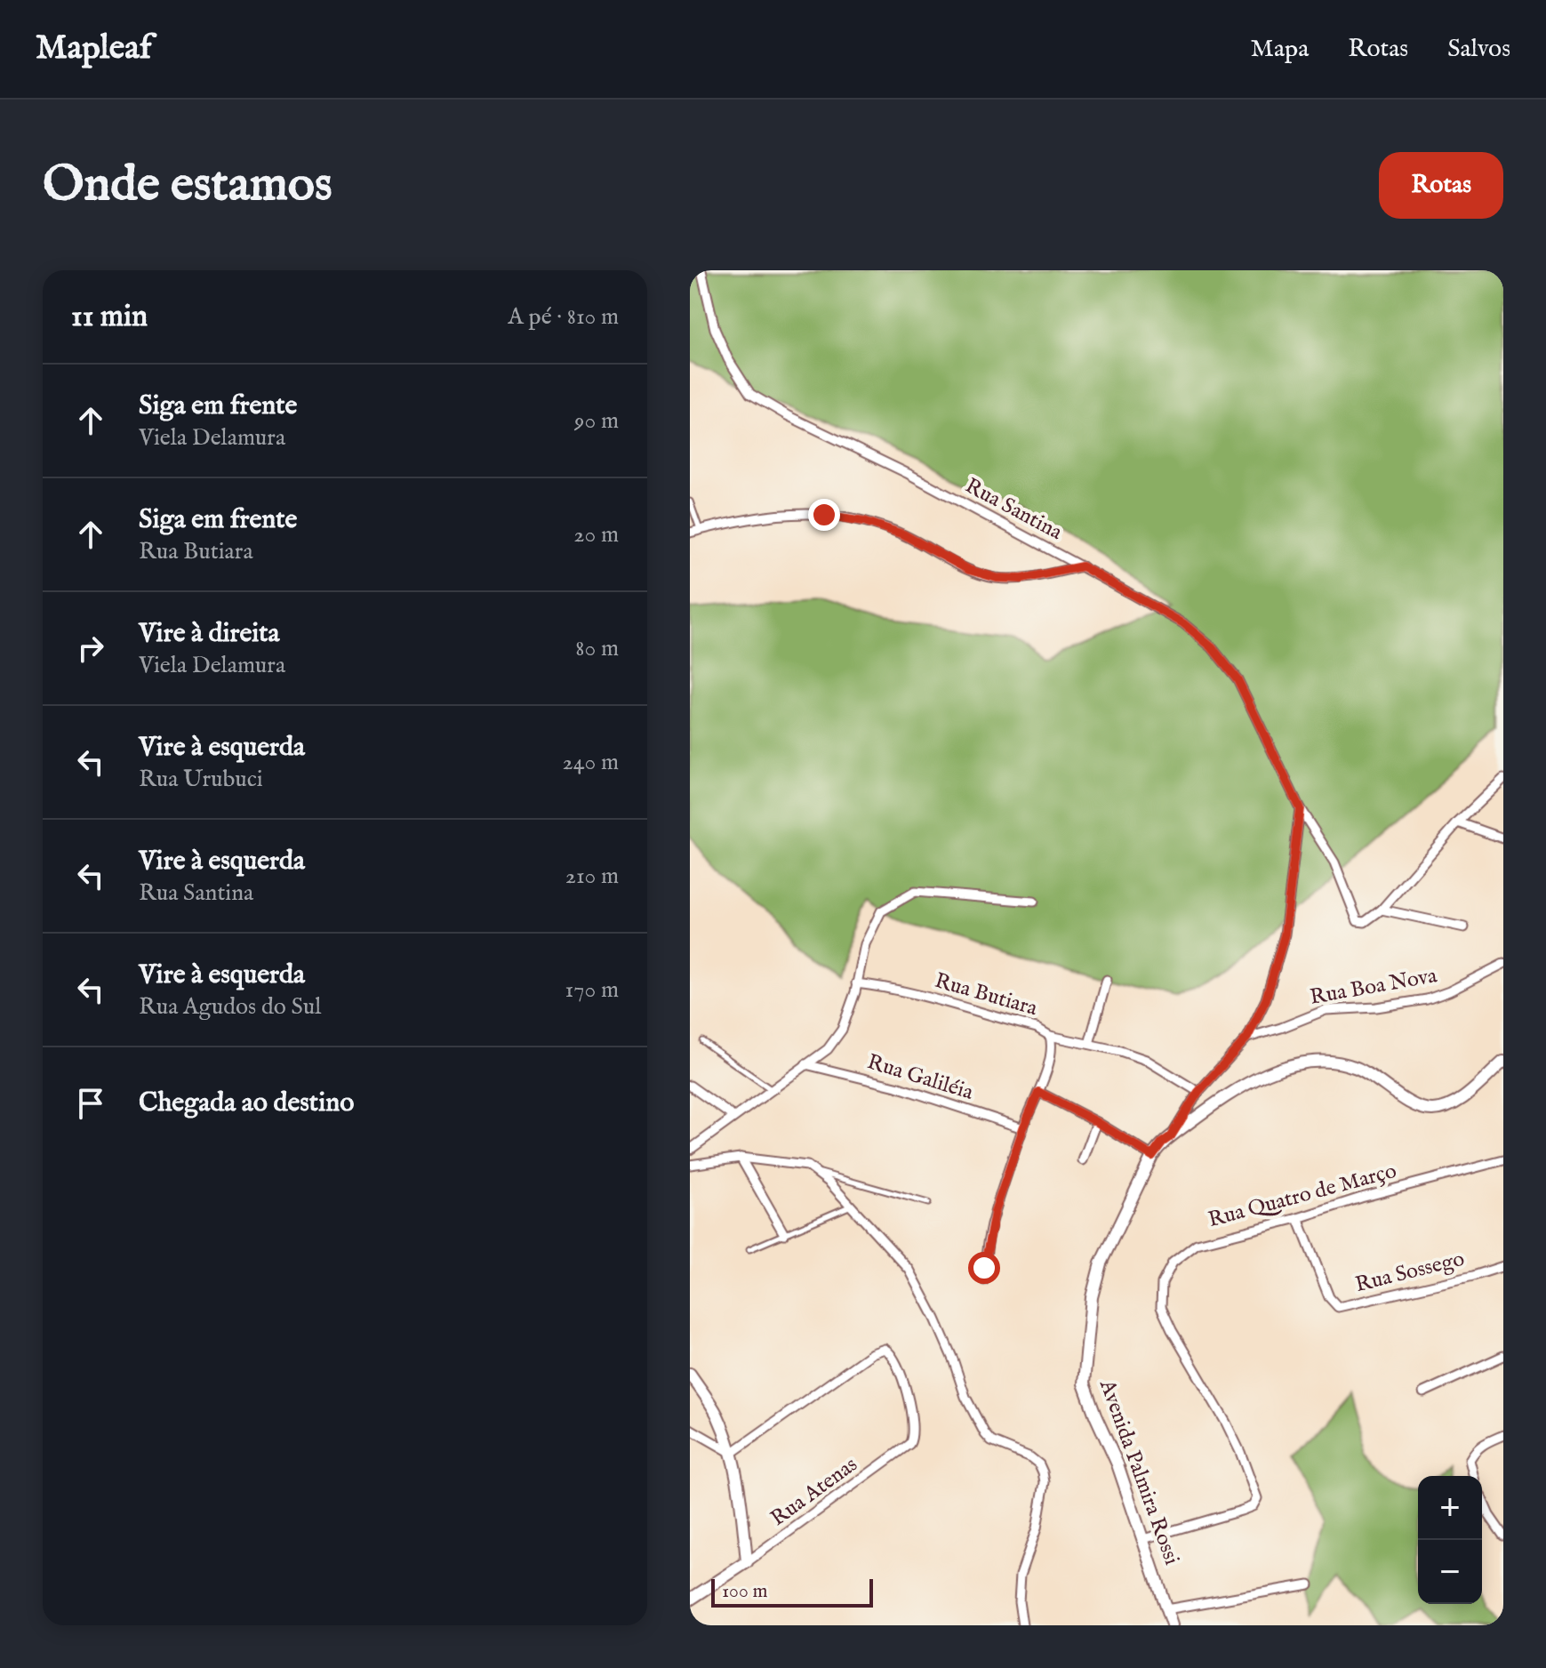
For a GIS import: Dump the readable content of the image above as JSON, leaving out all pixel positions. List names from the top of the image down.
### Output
{
  "streets": {
    "street": [
      "Rua Santina",
      "Rua Boa Nova",
      "Rua Butiara",
      "Rua Galiléia",
      "Rua Quatro de Março",
      "Rua Sossego",
      "Avenida Palmira Rossi",
      "Rua Atenas"
    ]
  },
  "crossings": [
    ["Rua Butiara", "Rua Galiléia"],
    ["Rua Quatro de Março", "Rua Sossego"],
    ["Rua Quatro de Março", "Avenida Palmira Rossi"]
  ],
  "scale_bar": "100 m",
  "page": {
    "header": "Mapleaf",
    "nav": ["Mapa", "Rotas", "Salvos"],
    "buttons": "Rotas",
    "title": "Onde estamos",
    "heading": ["11 min", "A pé · 810 m"],
    "list": [
      ["Siga em frente", "Viela Delamura", "90 m"],
      ["Siga em frente", "Rua Butiara", "20 m"],
      ["Vire à direita", "Viela Delamura", "80 m"],
      ["Vire à esquerda", "Rua Urubuci", "240 m"],
      ["Vire à esquerda", "Rua Santina", "210 m"],
      ["Vire à esquerda", "Rua Agudos do Sul", "170 m"],
      "Chegada ao destino"
    ],
    "map_buttons": ["+", "−"],
    "scale": "100 m"
  }
}
